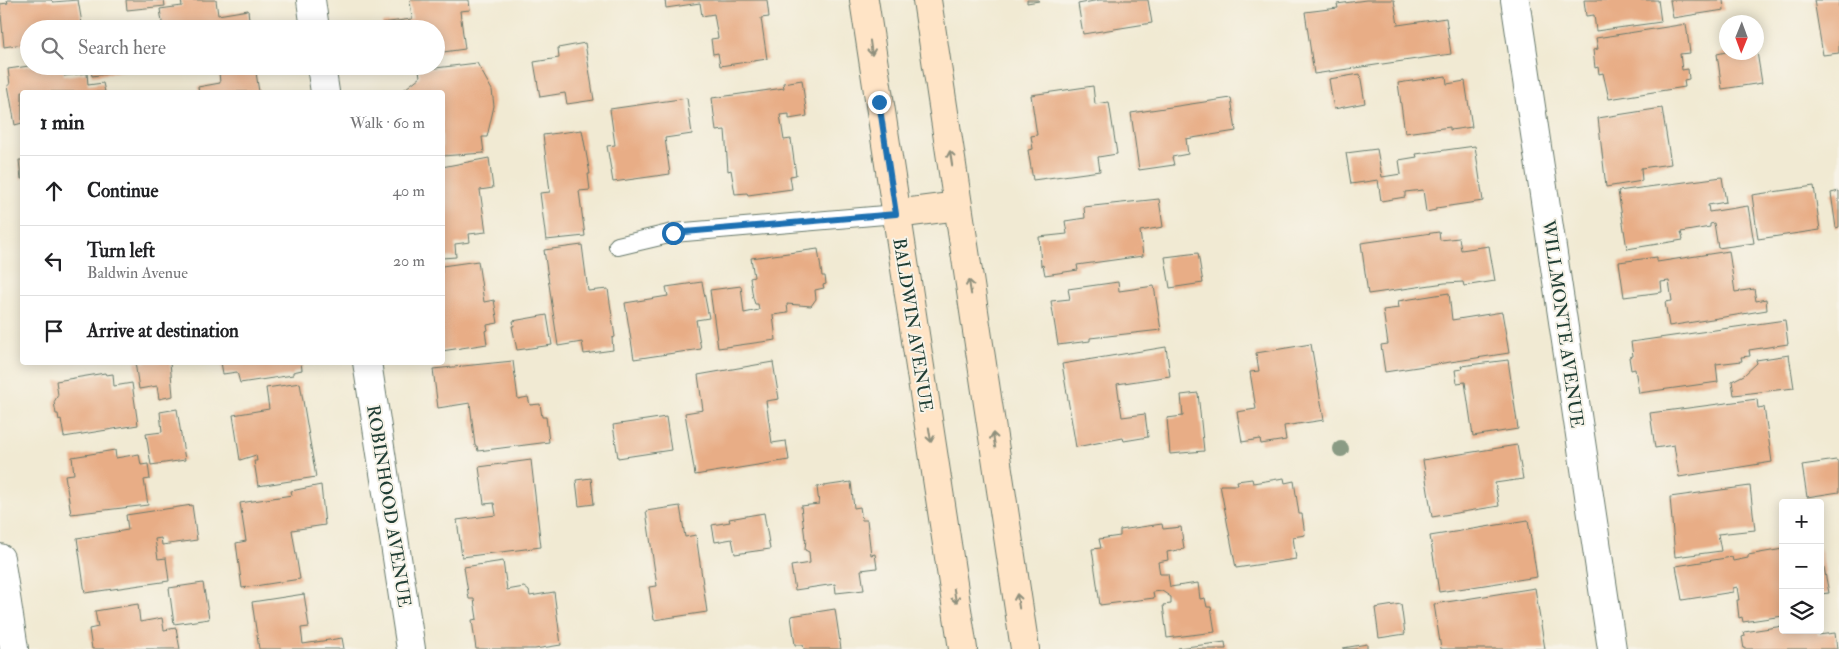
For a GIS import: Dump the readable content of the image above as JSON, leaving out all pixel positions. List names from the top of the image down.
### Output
{
  "streets": {
    "main road": ["BALDWIN AVENUE"],
    "street": ["WILLMONTE AVENUE", "ROBINHOOD AVENUE"]
  },
  "north": "bottom",
  "page": {
    "search": "Search here",
    "heading": ["1 min", "Walk · 60 m"],
    "list": [
      ["Continue", "40 m"],
      ["Turn left", "Baldwin Avenue", "20 m"],
      "Arrive at destination"
    ],
    "map_buttons": ["+", "−"]
  }
}
